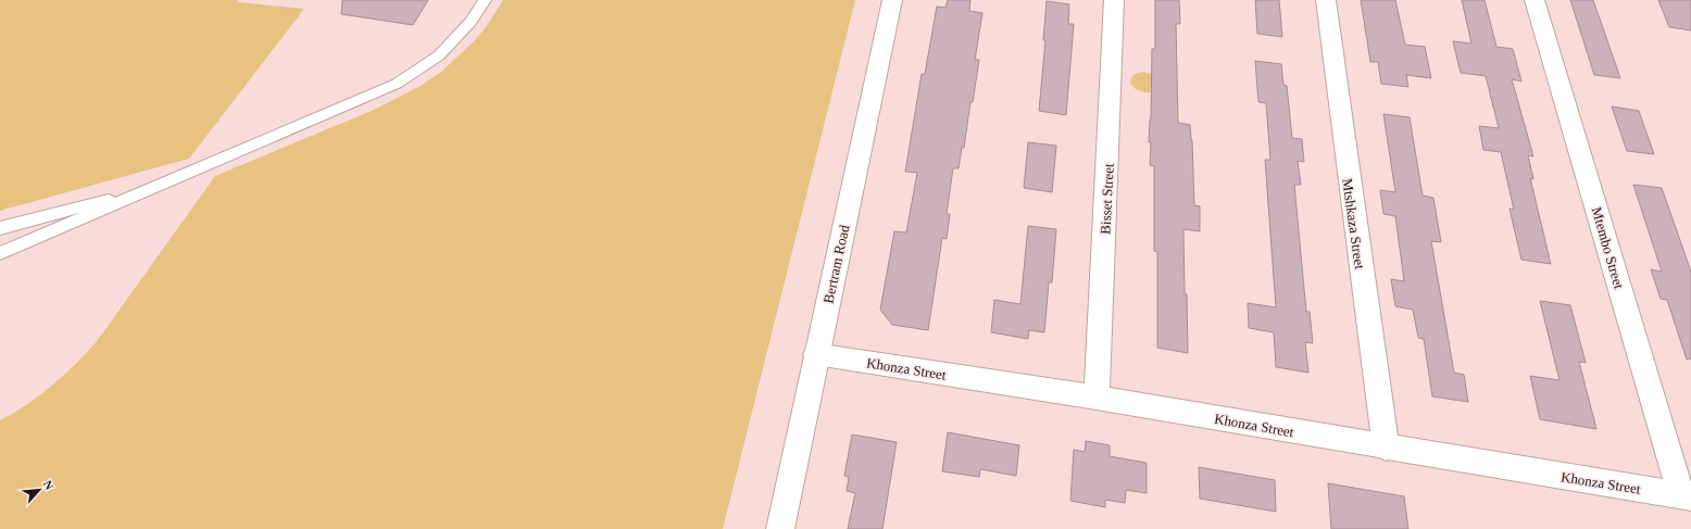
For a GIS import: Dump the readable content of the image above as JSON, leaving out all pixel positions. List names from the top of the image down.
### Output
{
  "streets": {
    "street": [
      "Bisset Street",
      "Mtshkaza Street",
      "Mtembo Street",
      "Bertram Road",
      "Khonza Street"
    ]
  },
  "crossings": [
    ["Bisset Street", "Khonza Street"],
    ["Mtshkaza Street", "Khonza Street"],
    ["Mtembo Street", "Khonza Street"],
    ["Bertram Road", "Khonza Street"]
  ],
  "north": "top right"
}
